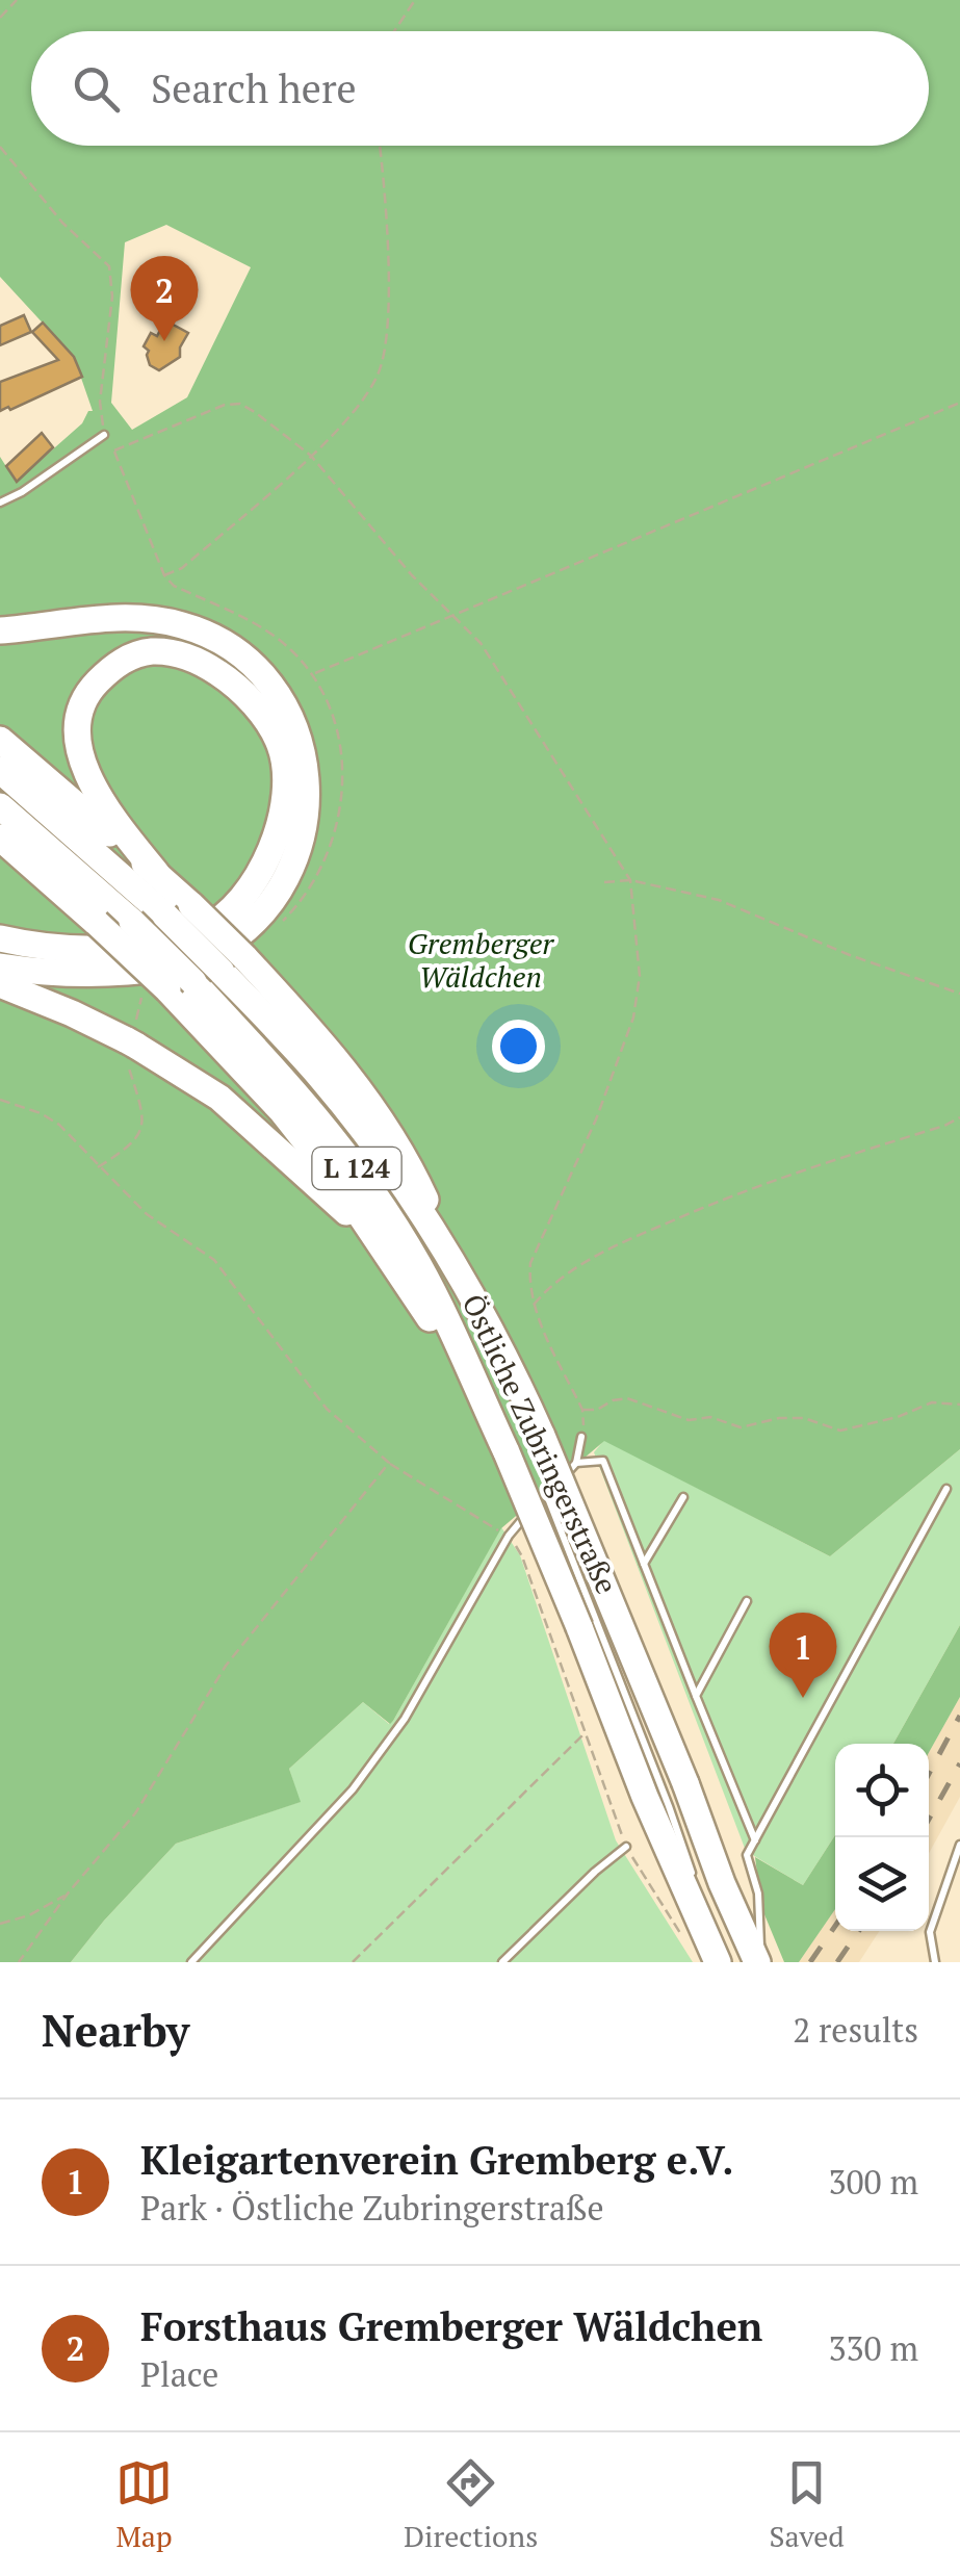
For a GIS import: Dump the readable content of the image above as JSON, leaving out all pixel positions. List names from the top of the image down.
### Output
{
  "streets": {
    "highway": ["L 124", "Östliche Zubringerstraße"]
  },
  "parks": ["Gremberger Wäldchen"],
  "page": {
    "search": "Search here",
    "pins": ["2", "1"],
    "heading": ["Nearby", "2 results"],
    "list": [
      {
        "mark": "1",
        "name": "Kleigartenverein Gremberg e.V.",
        "note": "Park · Östliche Zubringerstraße",
        "value": "300 m"
      },
      {
        "mark": "2",
        "name": "Forsthaus Gremberger Wäldchen",
        "note": "Place",
        "value": "330 m"
      }
    ],
    "nav": ["Map", "Directions", "Saved"]
  }
}
